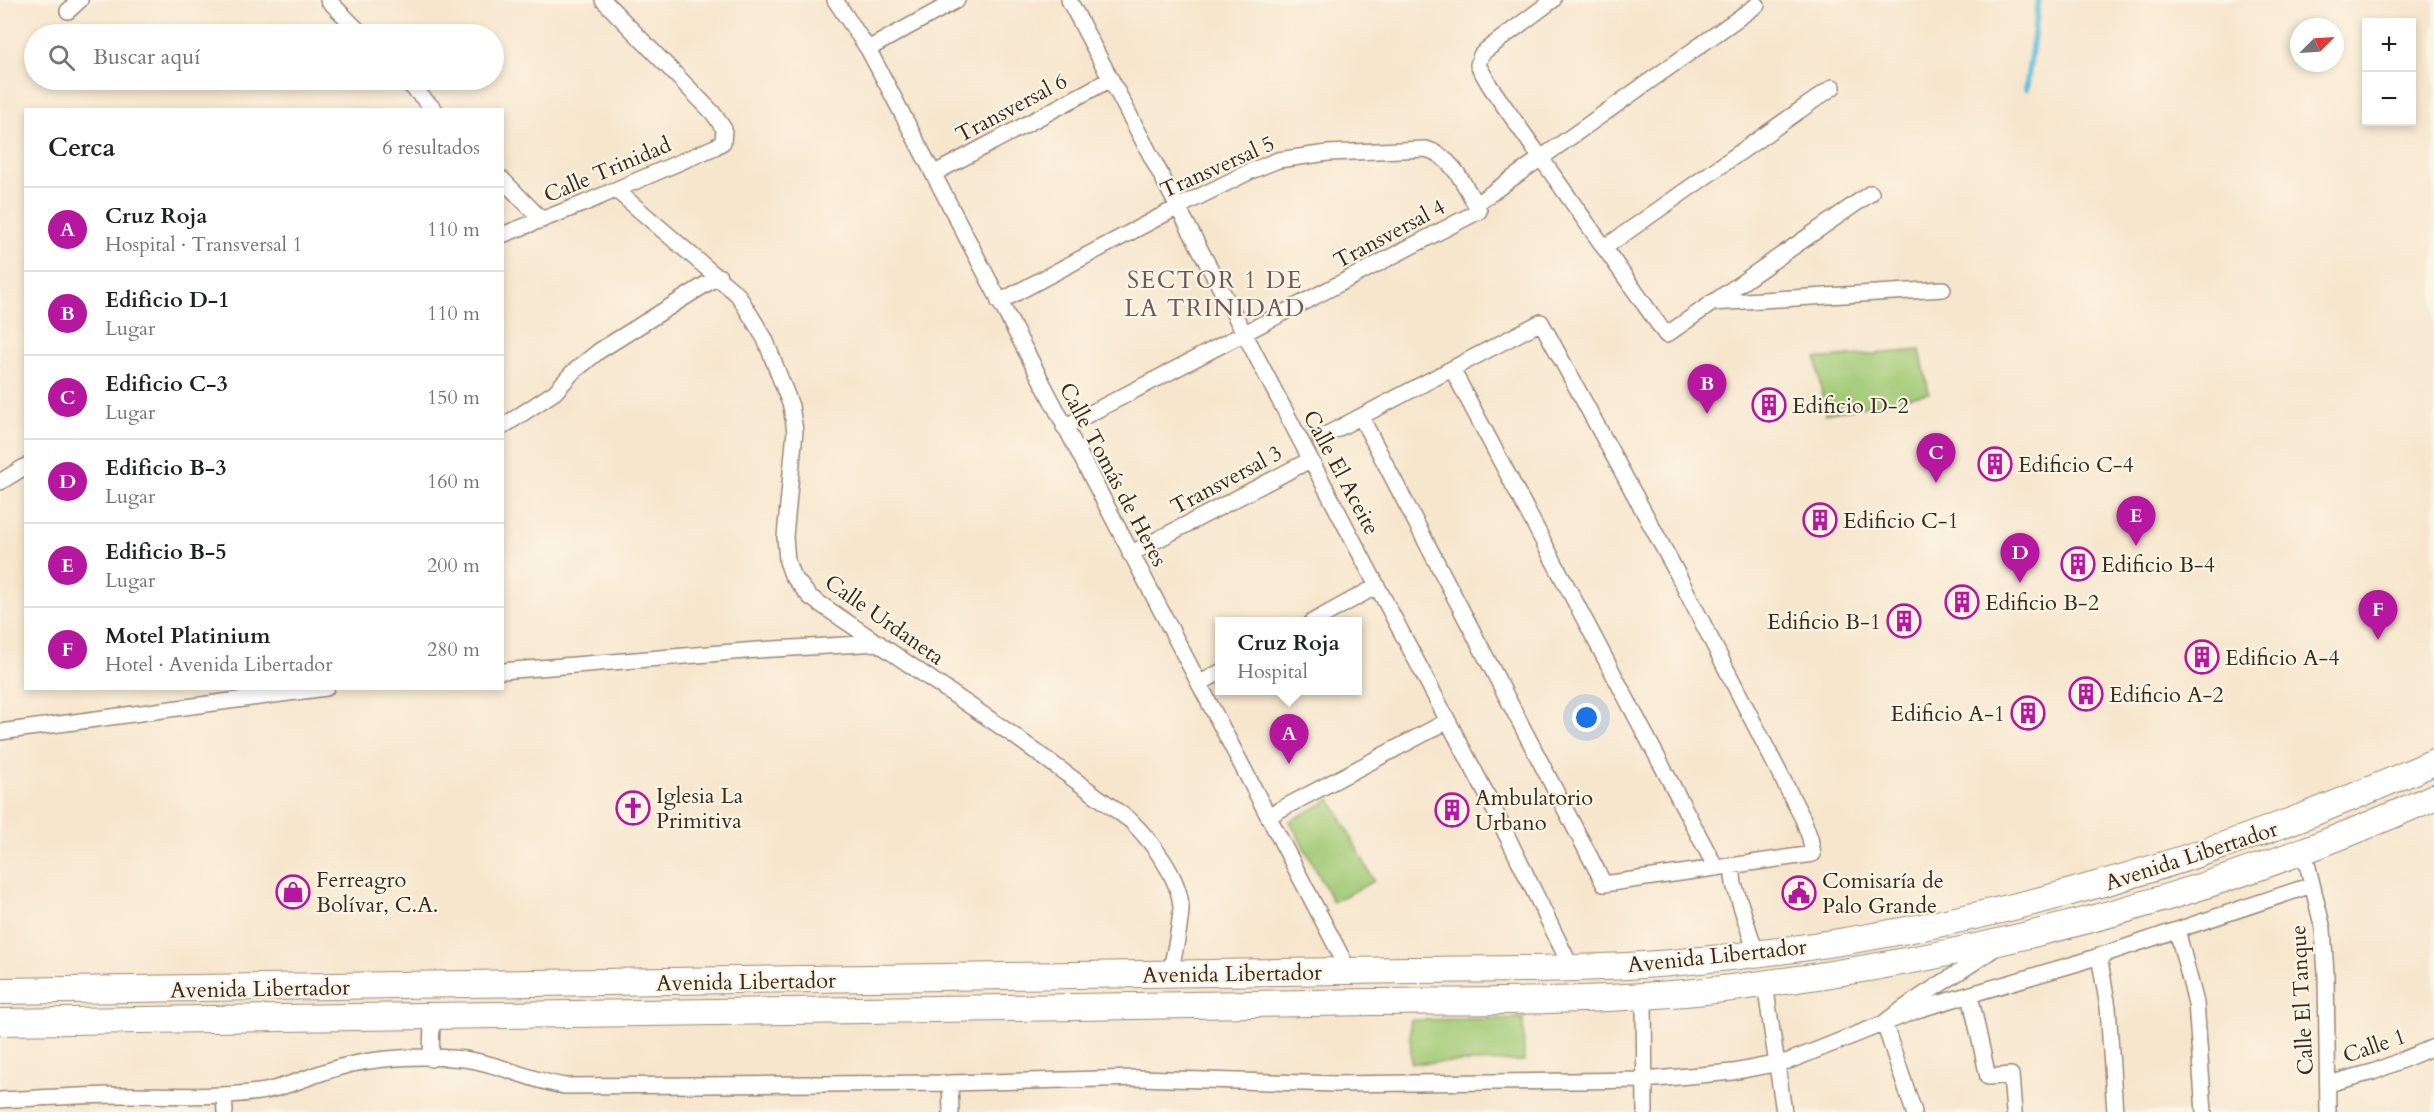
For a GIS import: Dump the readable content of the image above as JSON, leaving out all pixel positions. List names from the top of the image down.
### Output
{
  "streets": {
    "main road": ["Avenida Libertador"],
    "street": [
      "Transversal 6",
      "Transversal 5",
      "Calle Trinidad",
      "Transversal 4",
      "Calle El Aceite",
      "Calle Tomás de Heres",
      "Transversal 3",
      "Calle Urdaneta",
      "Calle El Tanque",
      "Calle 1"
    ]
  },
  "crossings": [
    ["Transversal 6", "Calle El Aceite"],
    ["Transversal 6", "Calle Tomás de Heres"],
    ["Transversal 5", "Transversal 4"],
    ["Transversal 5", "Calle El Aceite"],
    ["Transversal 5", "Calle Tomás de Heres"],
    ["Calle Trinidad", "Calle Urdaneta"],
    ["Transversal 4", "Calle El Aceite"],
    ["Transversal 4", "Calle Tomás de Heres"],
    ["Calle El Aceite", "Transversal 3"],
    ["Calle El Aceite", "Avenida Libertador"],
    ["Calle Tomás de Heres", "Transversal 3"],
    ["Calle Tomás de Heres", "Avenida Libertador"],
    ["Calle Urdaneta", "Avenida Libertador"],
    ["Avenida Libertador", "Calle El Tanque"],
    ["Calle El Tanque", "Calle 1"]
  ],
  "districts": ["SECTOR 1 DE LA TRINIDAD"],
  "places": {
    "building": [
      "Edificio D-2",
      "Edificio C-4",
      "Edificio C-1",
      "Edificio B-4",
      "Edificio B-2",
      "Edificio B-1",
      "Edificio A-4",
      "Edificio A-2",
      "Edificio A-1",
      "Ambulatorio Urbano"
    ],
    "church": ["Iglesia La Primitiva"],
    "shop": ["Ferreagro Bolívar, C.A."],
    "public building": ["Comisaría de Palo Grande"]
  },
  "north": "top right",
  "page": {
    "map_buttons": ["+", "−"],
    "search": "Buscar aquí",
    "heading": ["Cerca", "6 resultados"],
    "list": [
      {
        "mark": "A",
        "name": "Cruz Roja",
        "note": "Hospital · Transversal 1",
        "value": "110 m"
      },
      {
        "mark": "B",
        "name": "Edificio D-1",
        "note": "Lugar",
        "value": "110 m"
      },
      {
        "mark": "C",
        "name": "Edificio C-3",
        "note": "Lugar",
        "value": "150 m"
      },
      {
        "mark": "D",
        "name": "Edificio B-3",
        "note": "Lugar",
        "value": "160 m"
      },
      {
        "mark": "E",
        "name": "Edificio B-5",
        "note": "Lugar",
        "value": "200 m"
      },
      {
        "mark": "F",
        "name": "Motel Platinium",
        "note": "Hotel · Avenida Libertador",
        "value": "280 m"
      }
    ],
    "pins": [
      "B",
      "C",
      "E",
      "D",
      "F",
      "A"
    ],
    "popup": ["Cruz Roja", "Hospital"]
  }
}
